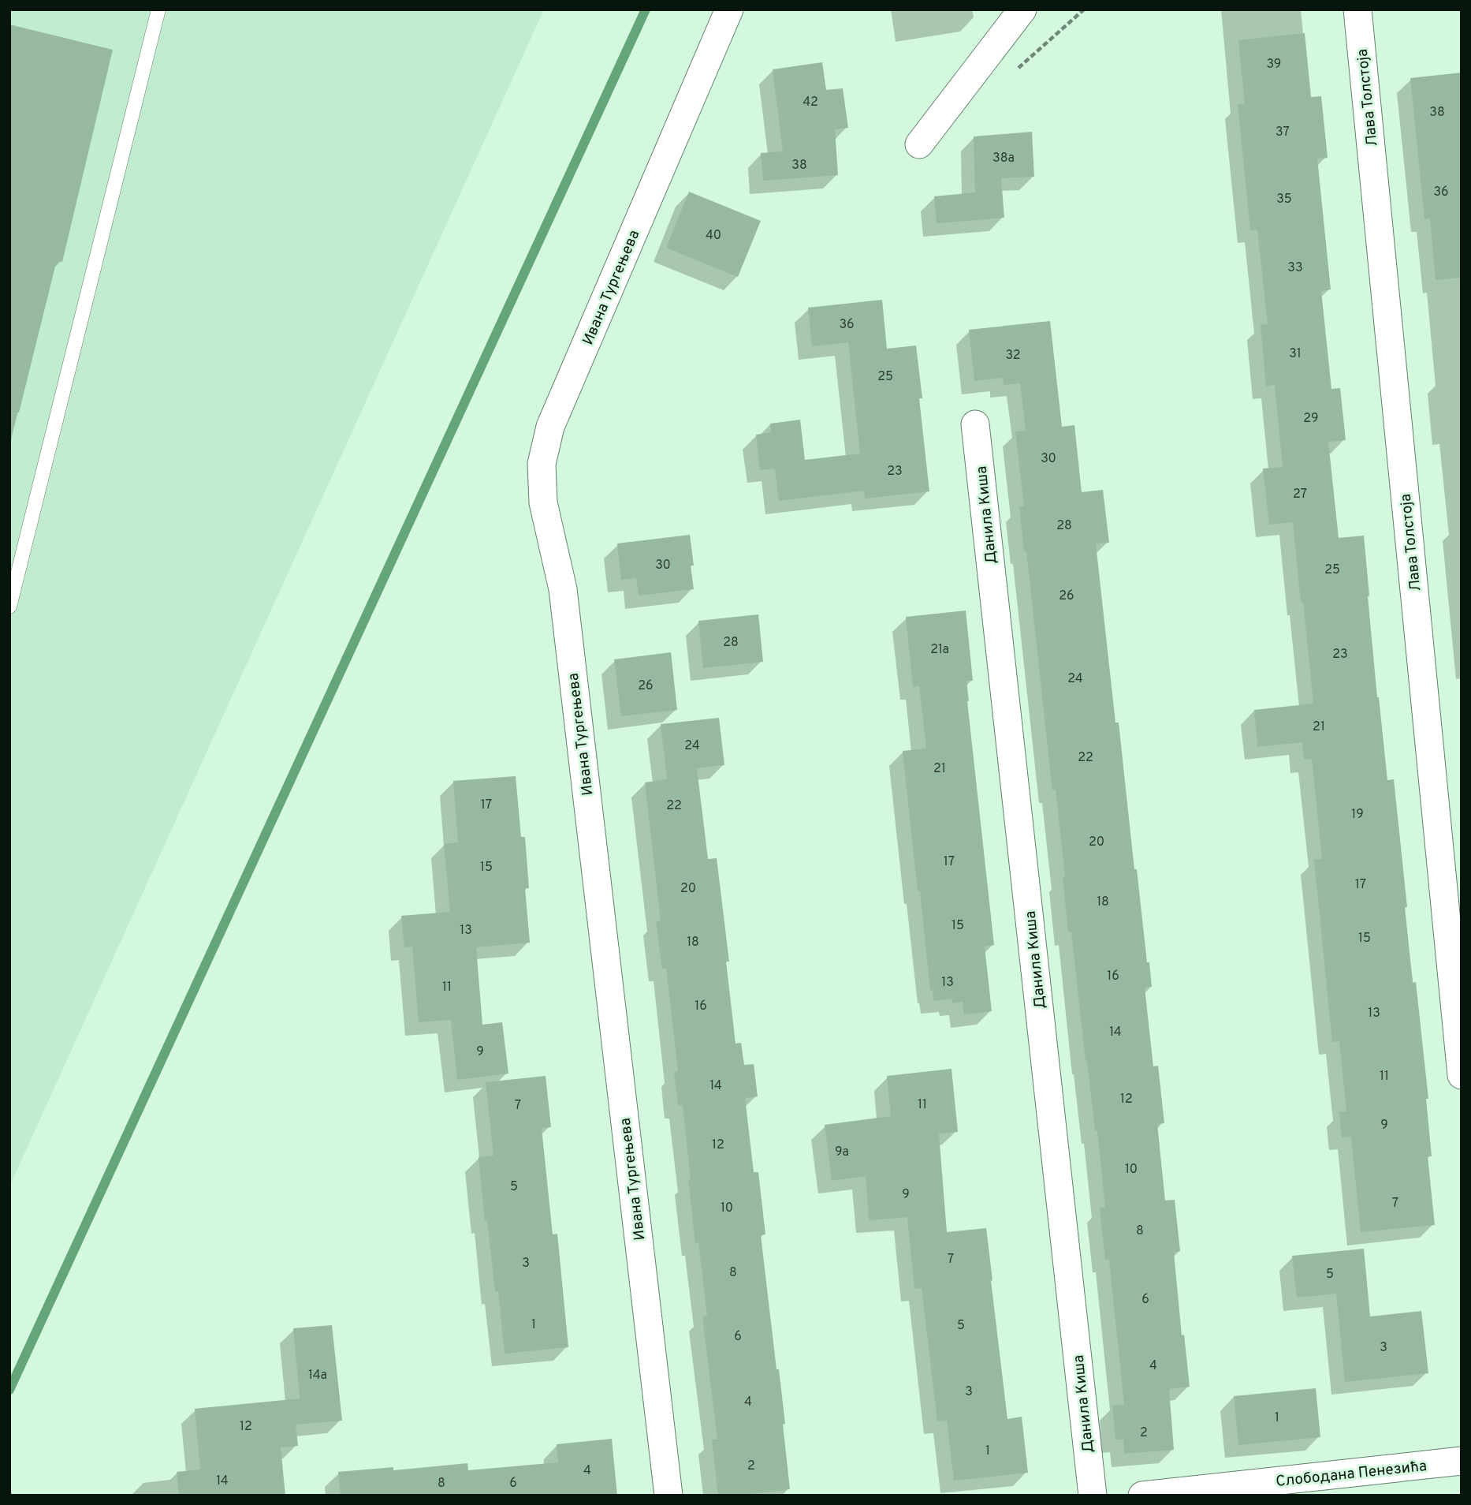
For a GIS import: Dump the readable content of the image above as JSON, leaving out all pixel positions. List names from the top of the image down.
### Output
{
  "streets": {
    "street": [
      "Лава Толстоја",
      "Ивана Тургењева",
      "Данила Киша",
      "Слободана Пенезића"
    ]
  },
  "house_numbers": [
    "39",
    "42",
    "38",
    "37",
    "38a",
    "38",
    "36",
    "35",
    "40",
    "33",
    "36",
    "31",
    "32",
    "25",
    "29",
    "30",
    "23",
    "27",
    "28",
    "30",
    "25",
    "26",
    "28",
    "21a",
    "23",
    "24",
    "26",
    "21",
    "24",
    "22",
    "21",
    "17",
    "22",
    "19",
    "20",
    "17",
    "15",
    "17",
    "20",
    "18",
    "15",
    "13",
    "15",
    "18",
    "16",
    "13",
    "11",
    "16",
    "13",
    "14",
    "9",
    "11",
    "14",
    "12",
    "11",
    "7",
    "9",
    "12",
    "9a",
    "10",
    "5",
    "9",
    "7",
    "10",
    "8",
    "7",
    "3",
    "8",
    "5",
    "6",
    "1",
    "5",
    "6",
    "3",
    "4",
    "14a",
    "3",
    "4",
    "1",
    "12",
    "2",
    "1",
    "2",
    "4",
    "14",
    "8",
    "6"
  ]
}
